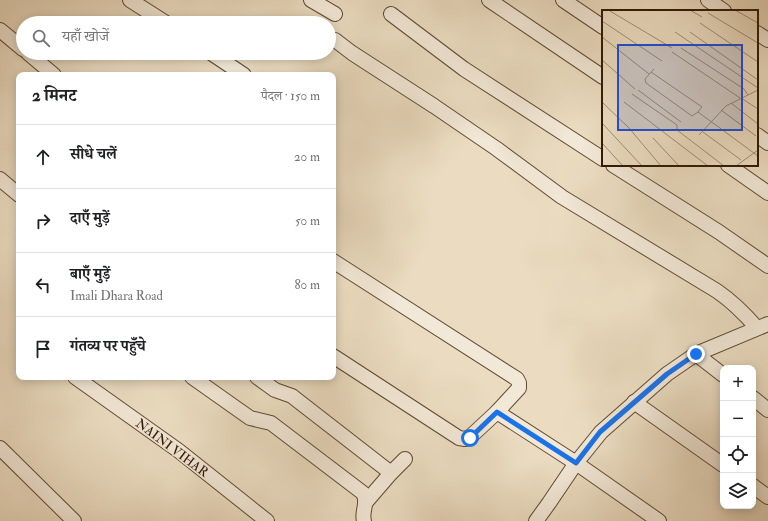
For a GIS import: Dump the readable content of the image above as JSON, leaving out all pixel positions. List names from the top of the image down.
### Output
{
  "streets": {
    "street": ["NAINI VIHAR"]
  },
  "page": {
    "search": "यहाँ खोजें",
    "heading": ["2 मिनट", "पैदल · 150 m"],
    "list": [
      ["सीधे चलें", "20 m"],
      ["दाएँ मुड़ें", "50 m"],
      ["बाएँ मुड़ें", "Imali Dhara Road", "80 m"],
      "गंतव्य पर पहुँचे"
    ],
    "map_buttons": ["+", "−"]
  }
}
